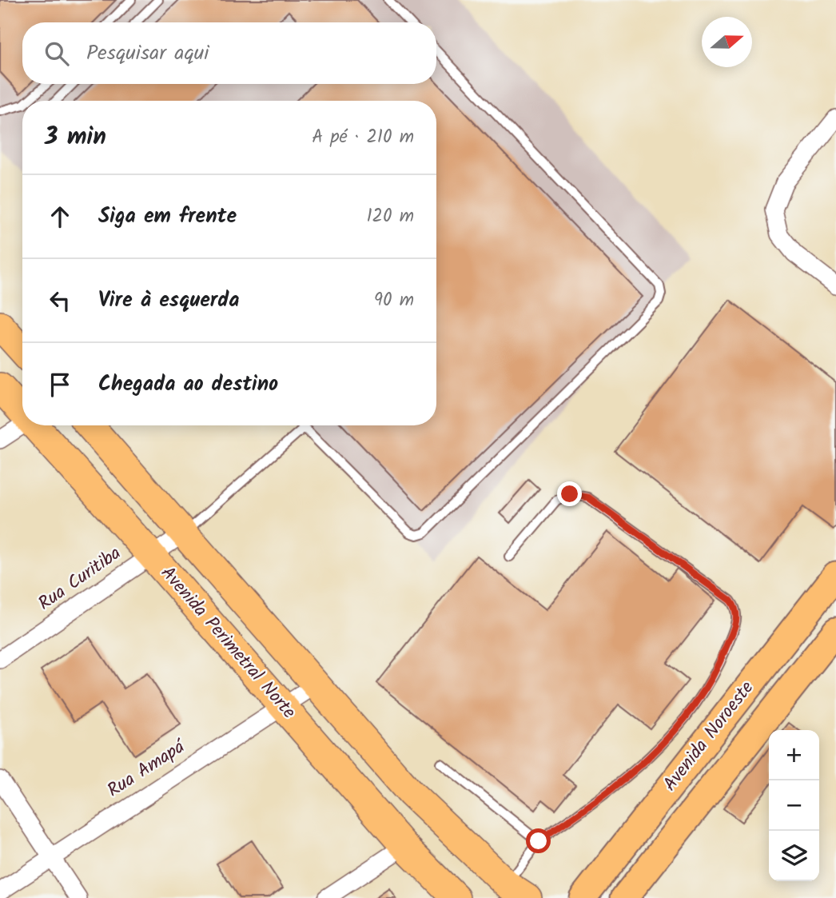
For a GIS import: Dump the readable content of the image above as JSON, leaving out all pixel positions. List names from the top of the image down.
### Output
{
  "streets": {
    "highway": ["Avenida Perimetral Norte"],
    "main road": ["Avenida Noroeste"],
    "street": ["Rua Curitiba", "Rua Amapá"]
  },
  "crossings": [
    ["Rua Curitiba", "Avenida Perimetral Norte"],
    ["Avenida Perimetral Norte", "Rua Amapá"]
  ],
  "north": "right",
  "page": {
    "search": "Pesquisar aqui",
    "heading": ["3 min", "A pé · 210 m"],
    "list": [
      ["Siga em frente", "120 m"],
      ["Vire à esquerda", "90 m"],
      "Chegada ao destino"
    ],
    "map_buttons": ["+", "−"]
  }
}
